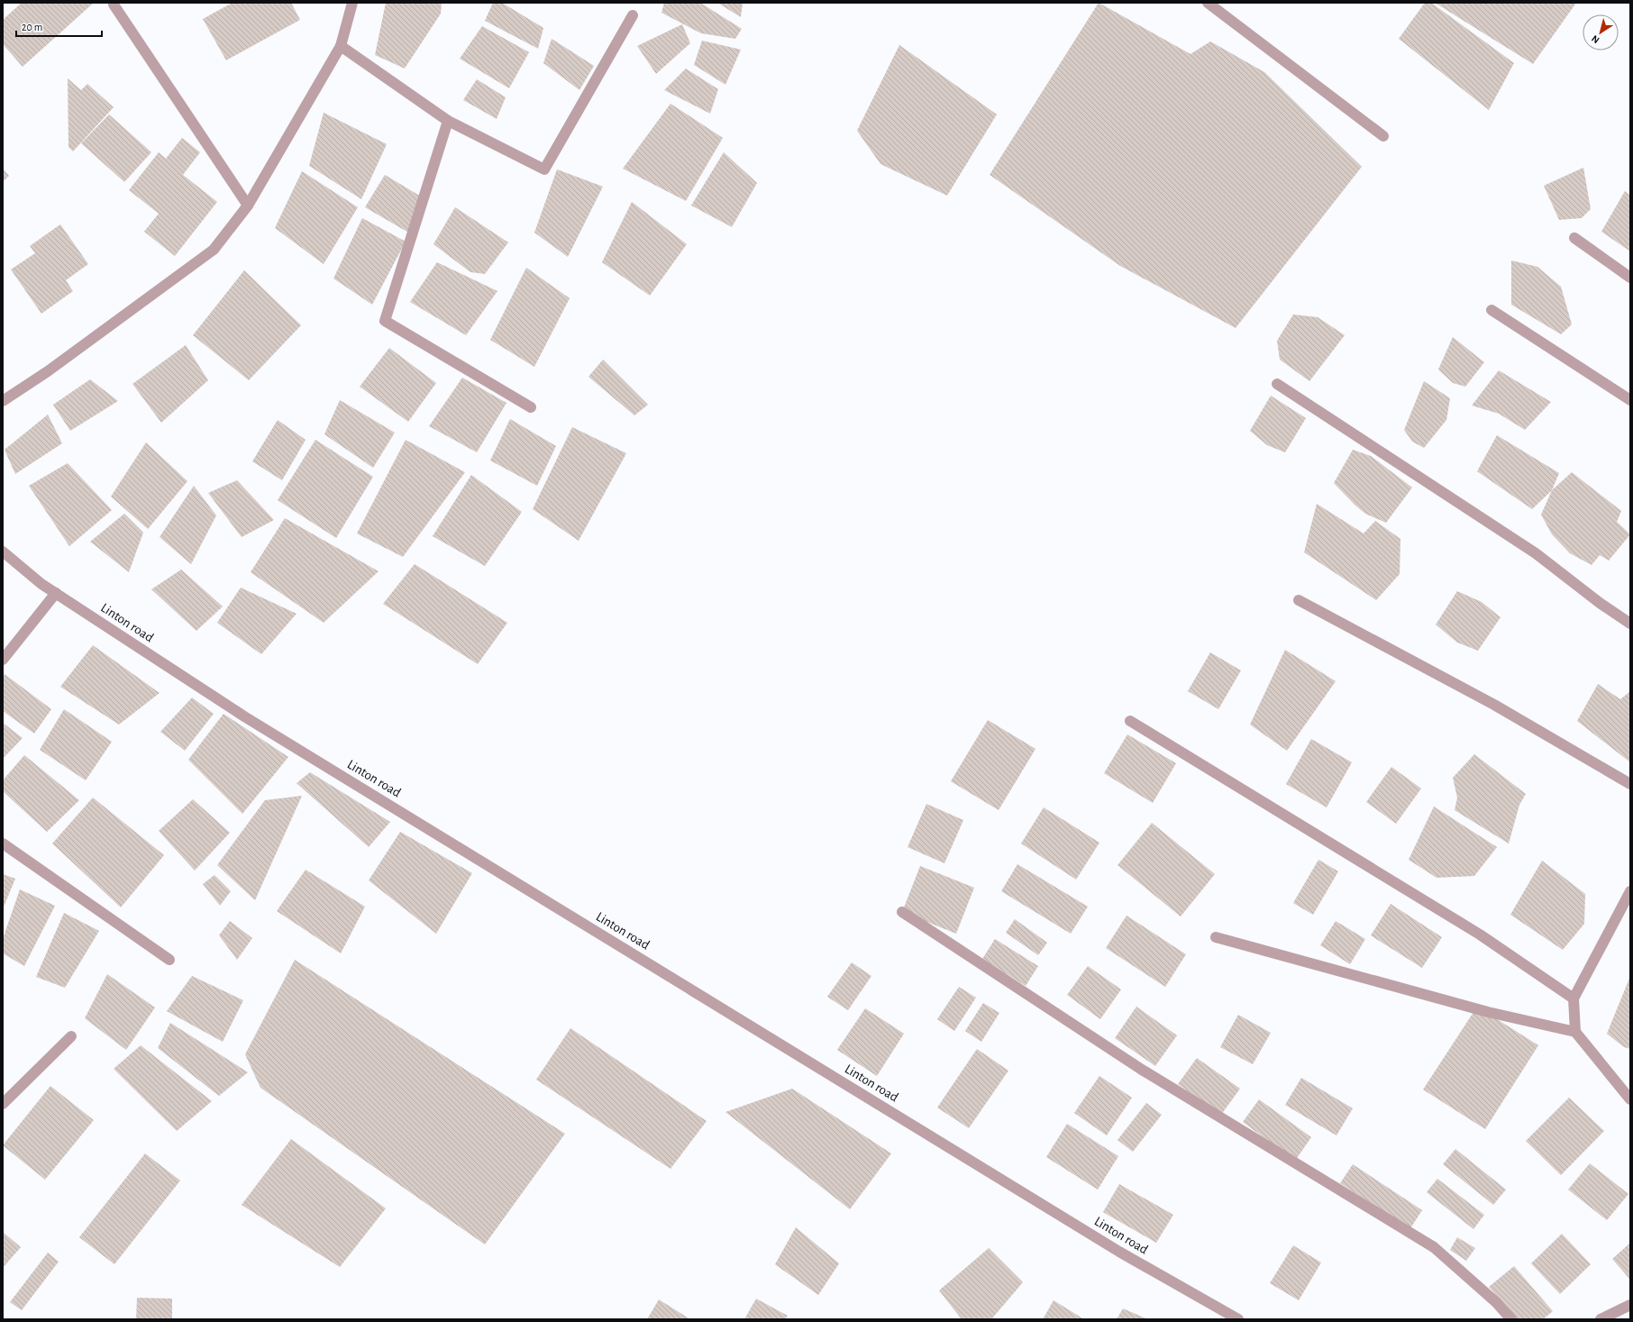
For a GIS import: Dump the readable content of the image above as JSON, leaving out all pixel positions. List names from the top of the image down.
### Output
{
  "streets": {
    "street": ["Linton road"]
  },
  "scale_bar": "20 m",
  "north": "bottom left"
}
